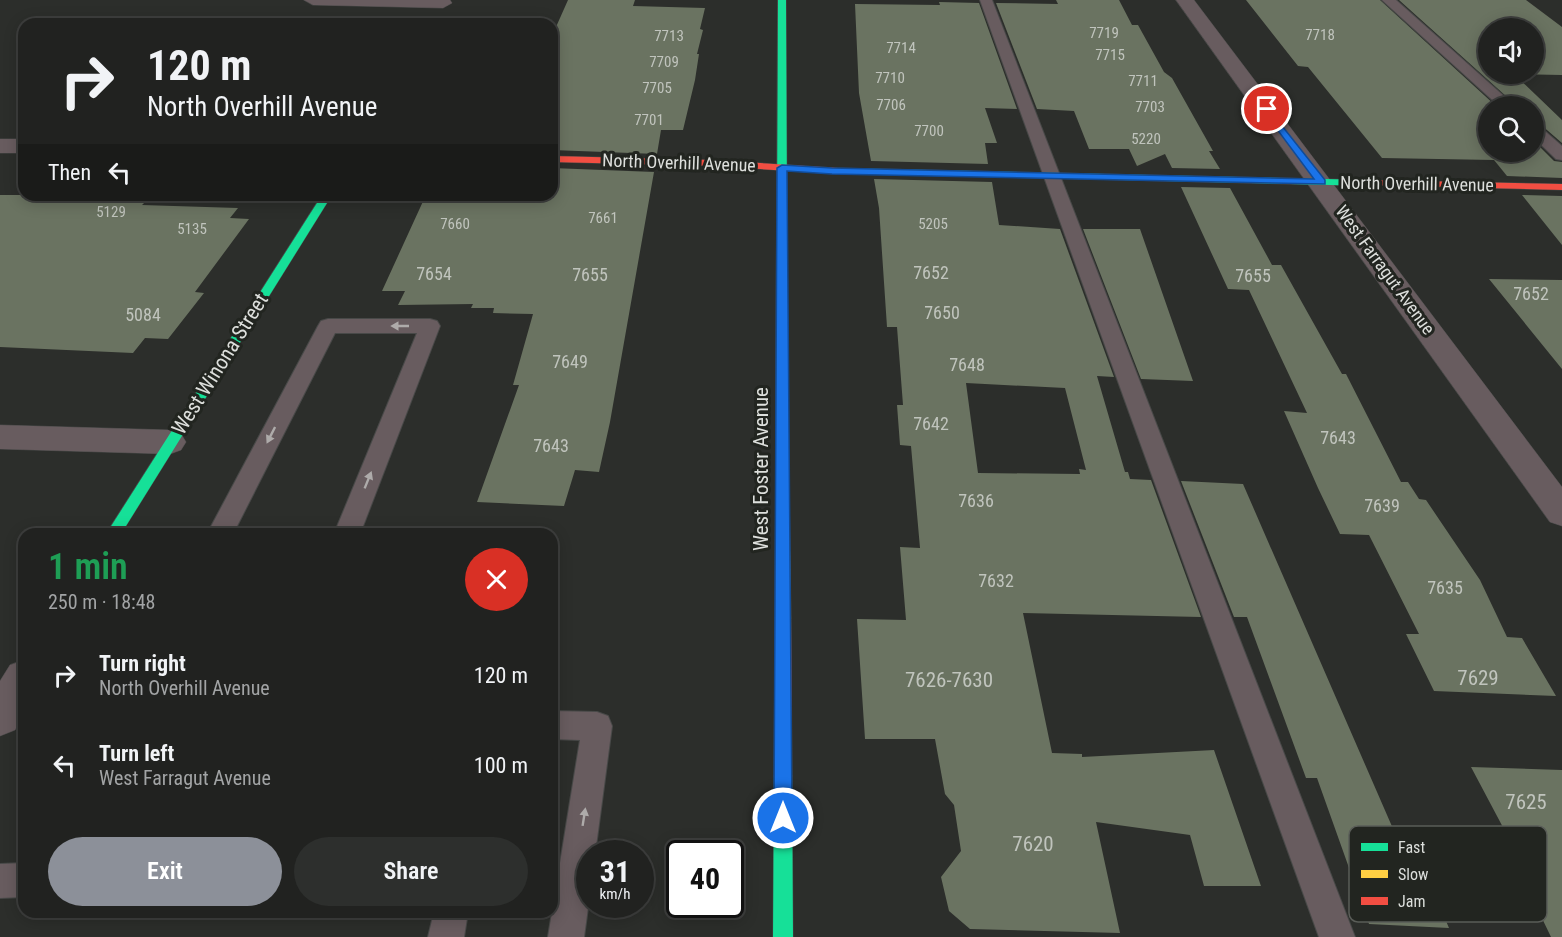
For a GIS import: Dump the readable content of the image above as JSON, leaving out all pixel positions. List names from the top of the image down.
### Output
{
  "streets": {
    "street": [
      "North Overhill Avenue",
      "West Farragut Avenue",
      "West Winona Street",
      "West Foster Avenue"
    ]
  },
  "crossings": [
    ["North Overhill Avenue", "West Farragut Avenue"],
    ["North Overhill Avenue", "West Foster Avenue"]
  ],
  "house_numbers": [
    "7719",
    "7718",
    "7713",
    "7714",
    "7715",
    "7709",
    "7710",
    "7711",
    "7705",
    "7706",
    "7703",
    "7701",
    "7700",
    "5220",
    "5129",
    "7661",
    "7660",
    "5205",
    "5135",
    "7652",
    "7654",
    "7655",
    "7655",
    "7652",
    "7650",
    "5084",
    "7649",
    "7648",
    "7642",
    "7643",
    "7643",
    "7636",
    "7639",
    "7632",
    "7635",
    "7629",
    "7626-7630",
    "7625",
    "7620"
  ],
  "legend": ["Fast", "Slow", "Jam"],
  "page": {
    "turn": ["120 m", "North Overhill Avenue"],
    "then": "Then",
    "heading": ["1 min", "250 m · 18:48"],
    "list": [
      {
        "name": "Turn right",
        "note": "North Overhill Avenue",
        "value": "120 m"
      },
      {
        "name": "Turn left",
        "note": "West Farragut Avenue",
        "value": "100 m"
      }
    ],
    "buttons": ["Exit", "Share"],
    "speed": "31 km/h",
    "limit": "40"
  }
}
